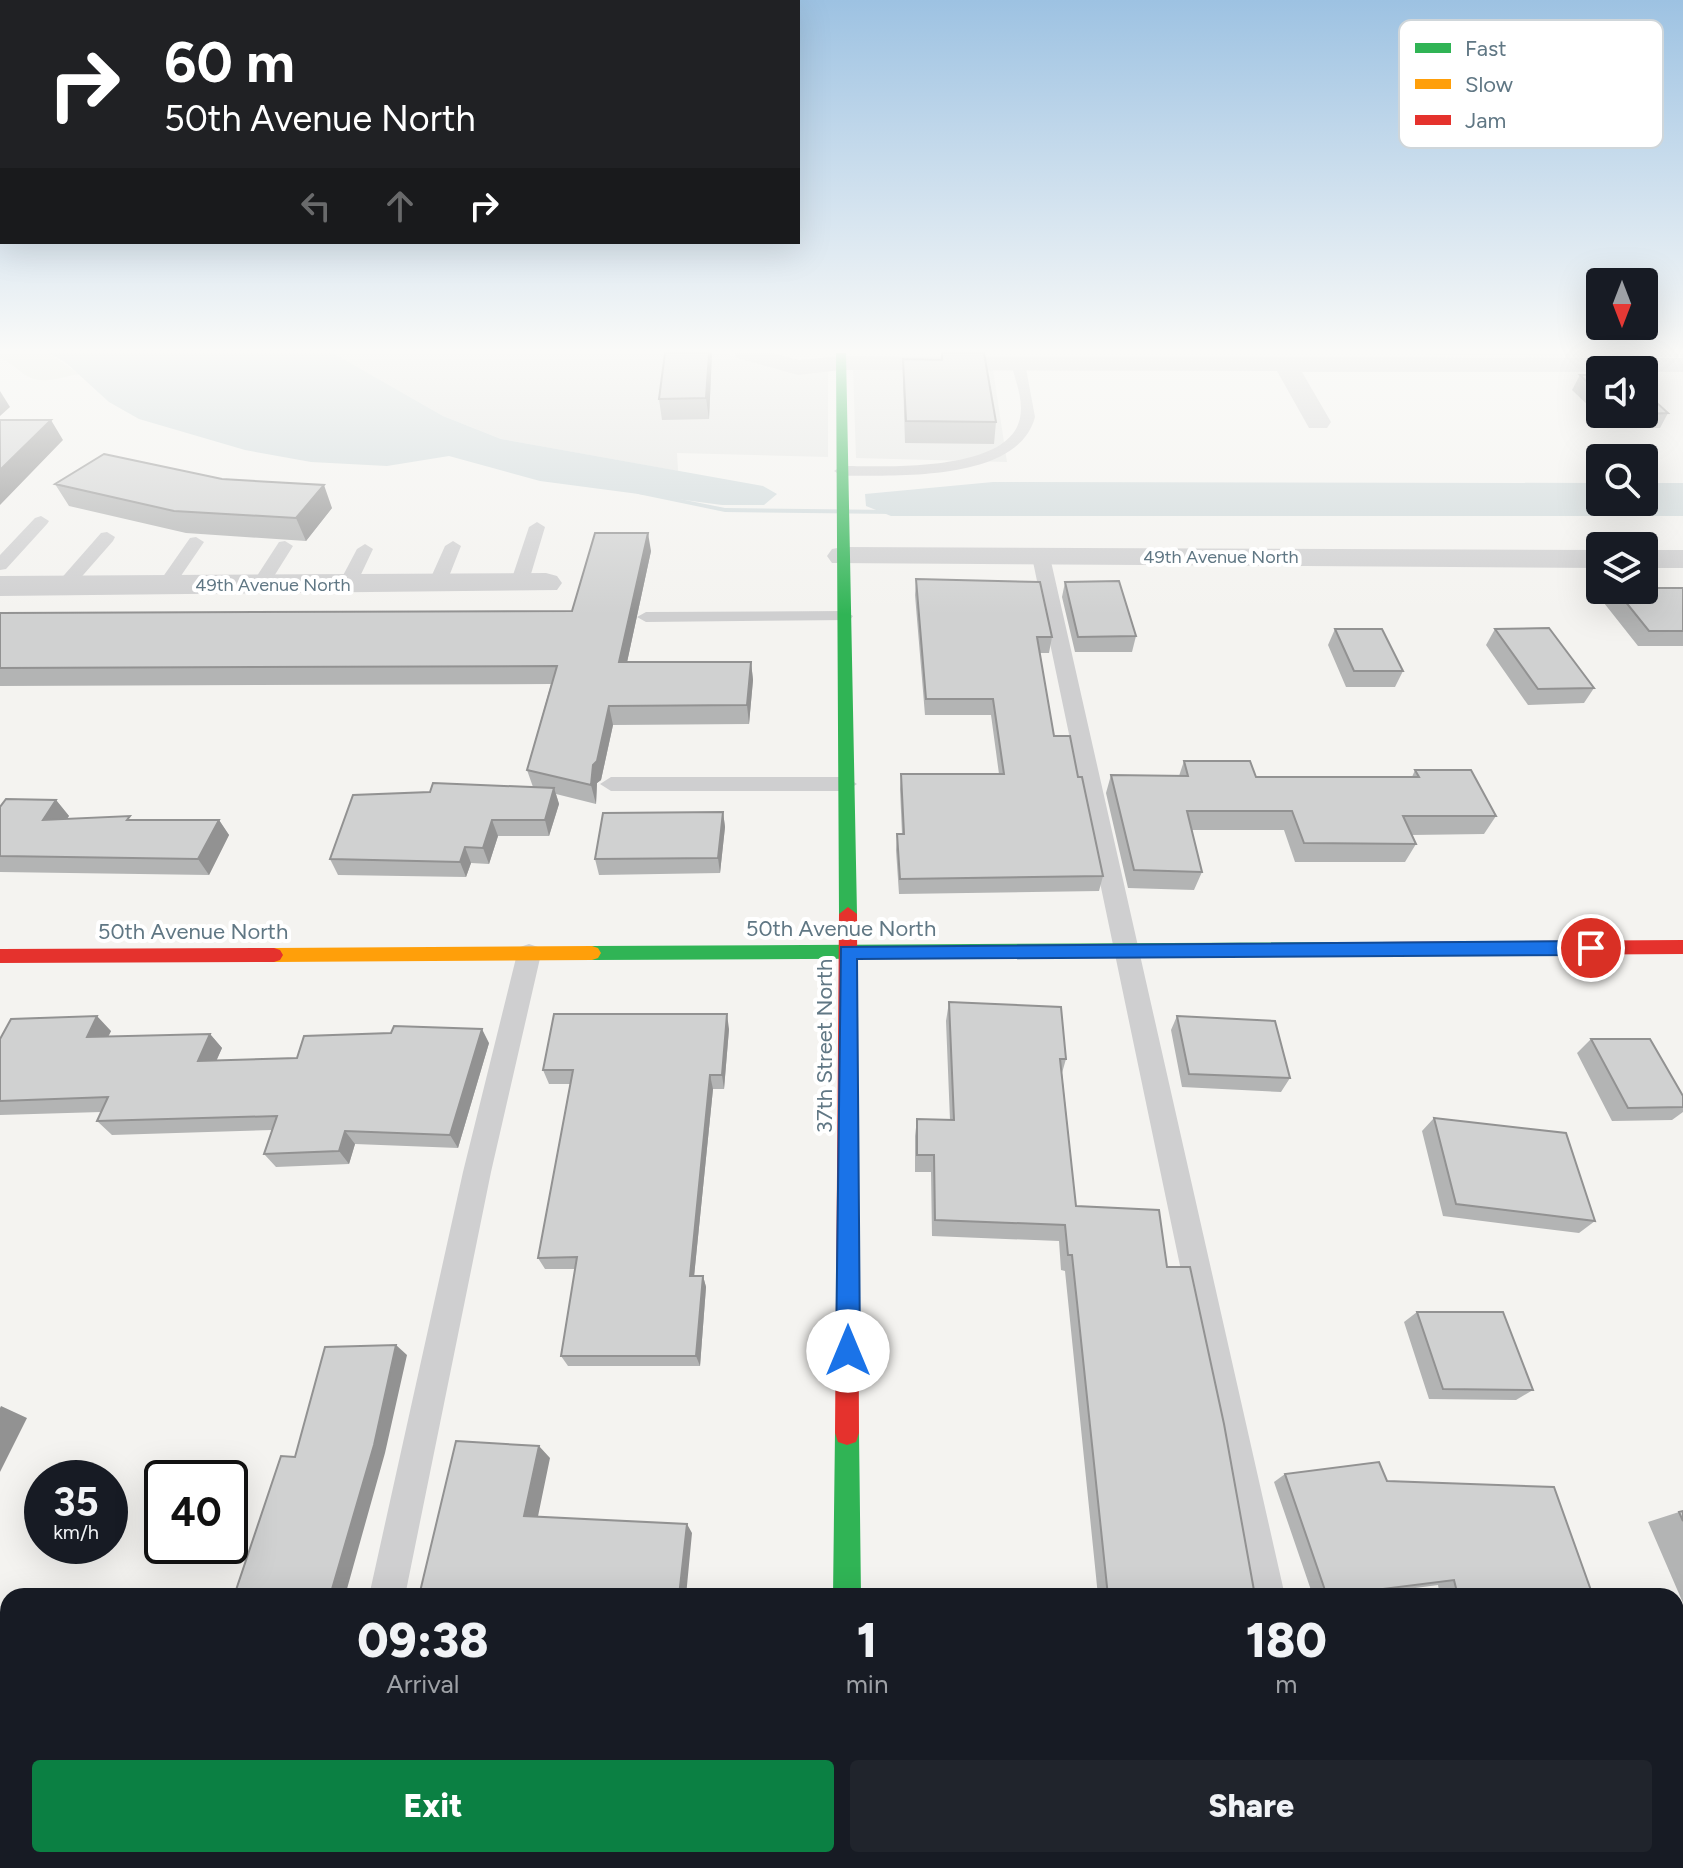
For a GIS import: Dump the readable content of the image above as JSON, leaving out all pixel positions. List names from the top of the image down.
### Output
{
  "streets": {
    "street": ["49th Avenue North", "50th Avenue North", "37th Street North"]
  },
  "crossings": [
    ["49th Avenue North", "37th Street North"],
    ["50th Avenue North", "37th Street North"]
  ],
  "legend": ["Fast", "Slow", "Jam"],
  "north": "bottom",
  "page": {
    "turn": ["60 m", "50th Avenue North"],
    "speed": "35 km/h",
    "limit": "40",
    "eta": [
      "09:38",
      "Arrival",
      "1",
      "min",
      "180",
      "m"
    ],
    "buttons": ["Exit", "Share"]
  }
}
